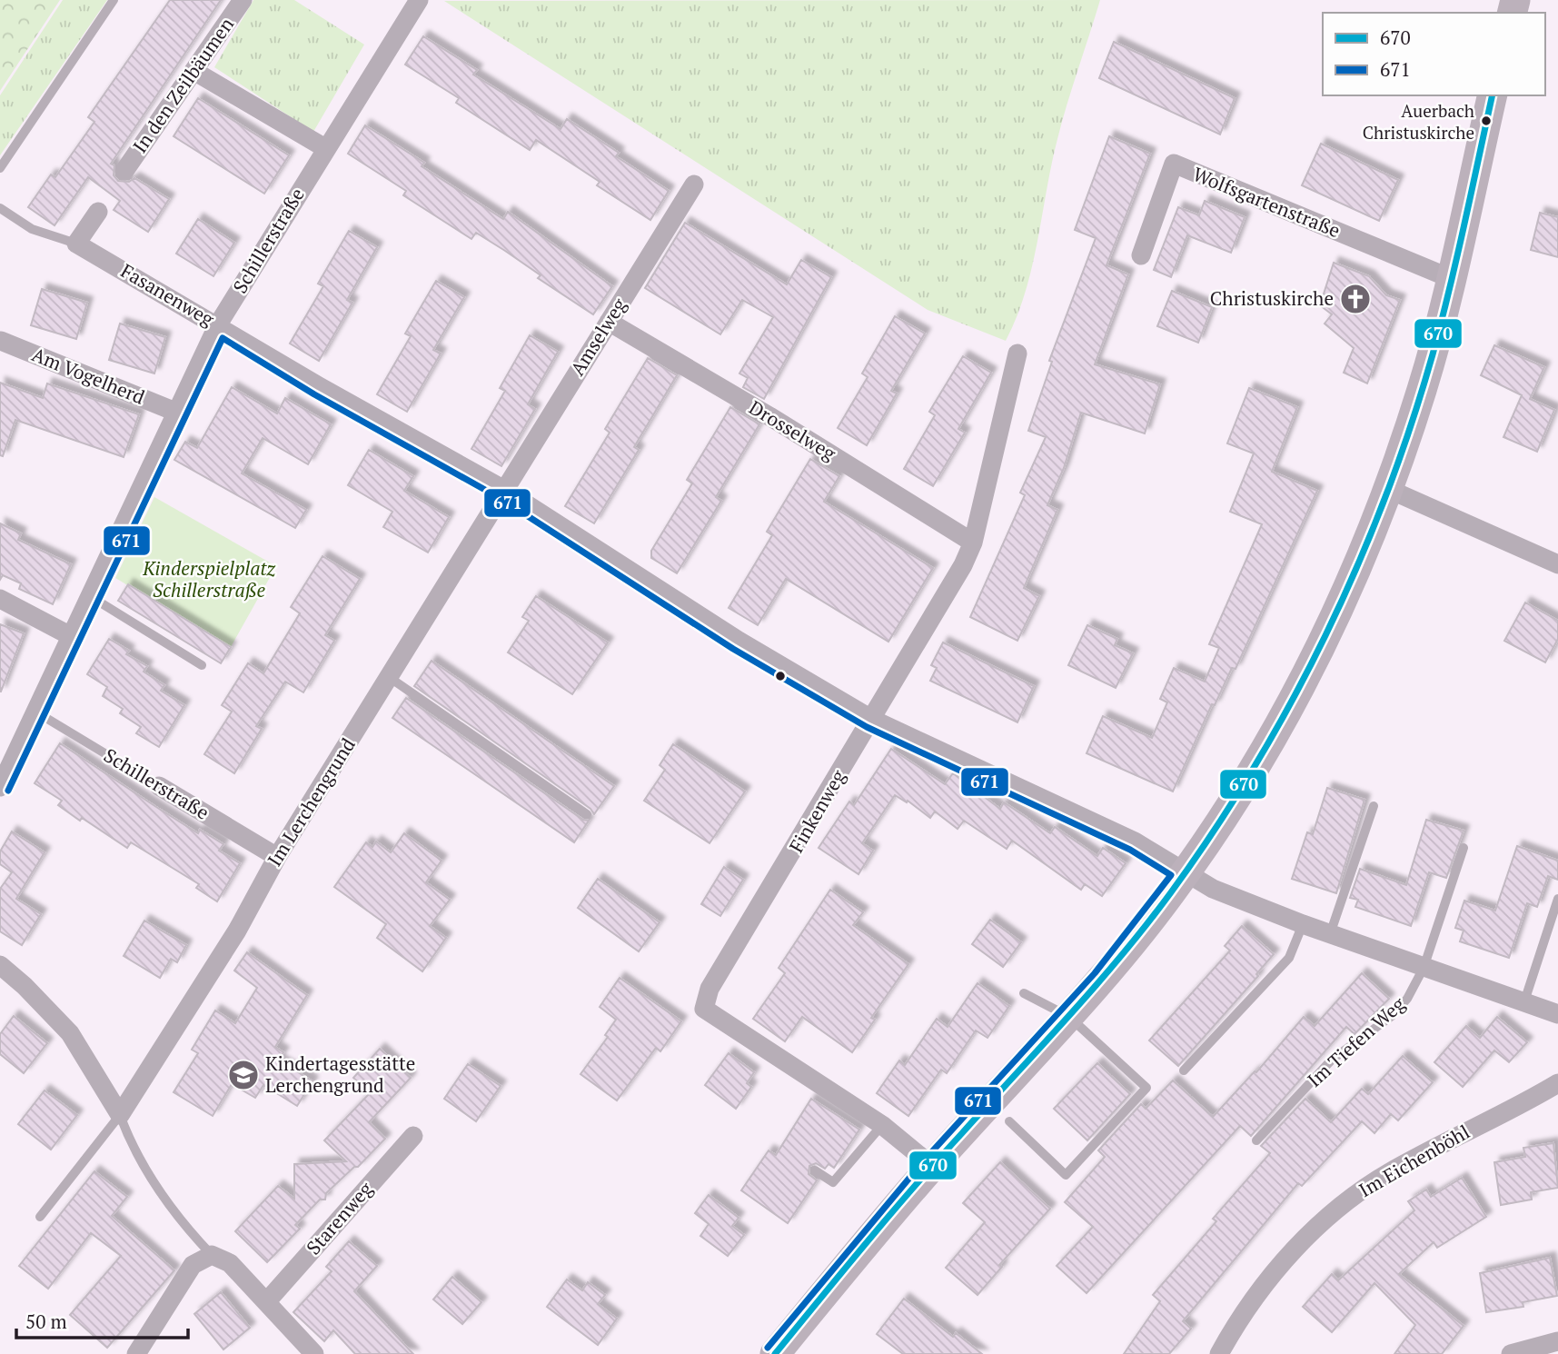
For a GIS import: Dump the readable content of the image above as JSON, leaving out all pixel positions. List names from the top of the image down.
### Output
{
  "streets": {
    "street": [
      "In den Zeilbäumen",
      "Wolfsgartenstraße",
      "Schillerstraße",
      "Fasanenweg",
      "Amselweg",
      "Am Vogelherd",
      "Drosselweg",
      "Im Lerchengrund",
      "Finkenweg",
      "Im Eichenböhl",
      "Starenweg"
    ],
    "lane": ["Im Tiefen Weg"]
  },
  "crossings": [
    ["Schillerstraße", "Fasanenweg"],
    ["Schillerstraße", "Am Vogelherd"],
    ["Schillerstraße", "Im Lerchengrund"],
    ["Fasanenweg", "Amselweg"],
    ["Fasanenweg", "Im Lerchengrund"],
    ["Fasanenweg", "Finkenweg"],
    ["Amselweg", "Drosselweg"],
    ["Amselweg", "Im Lerchengrund"],
    ["Drosselweg", "Finkenweg"]
  ],
  "parks": ["Kinderspielplatz Schillerstraße"],
  "places": {
    "other": ["Auerbach Christuskirche"],
    "church": ["Christuskirche"],
    "school or university": ["Kindertagesstätte Lerchengrund"]
  },
  "lines": ["transit line 670", "transit line 671"],
  "legend": ["670", "671"],
  "scale_bar": "50 m"
}
